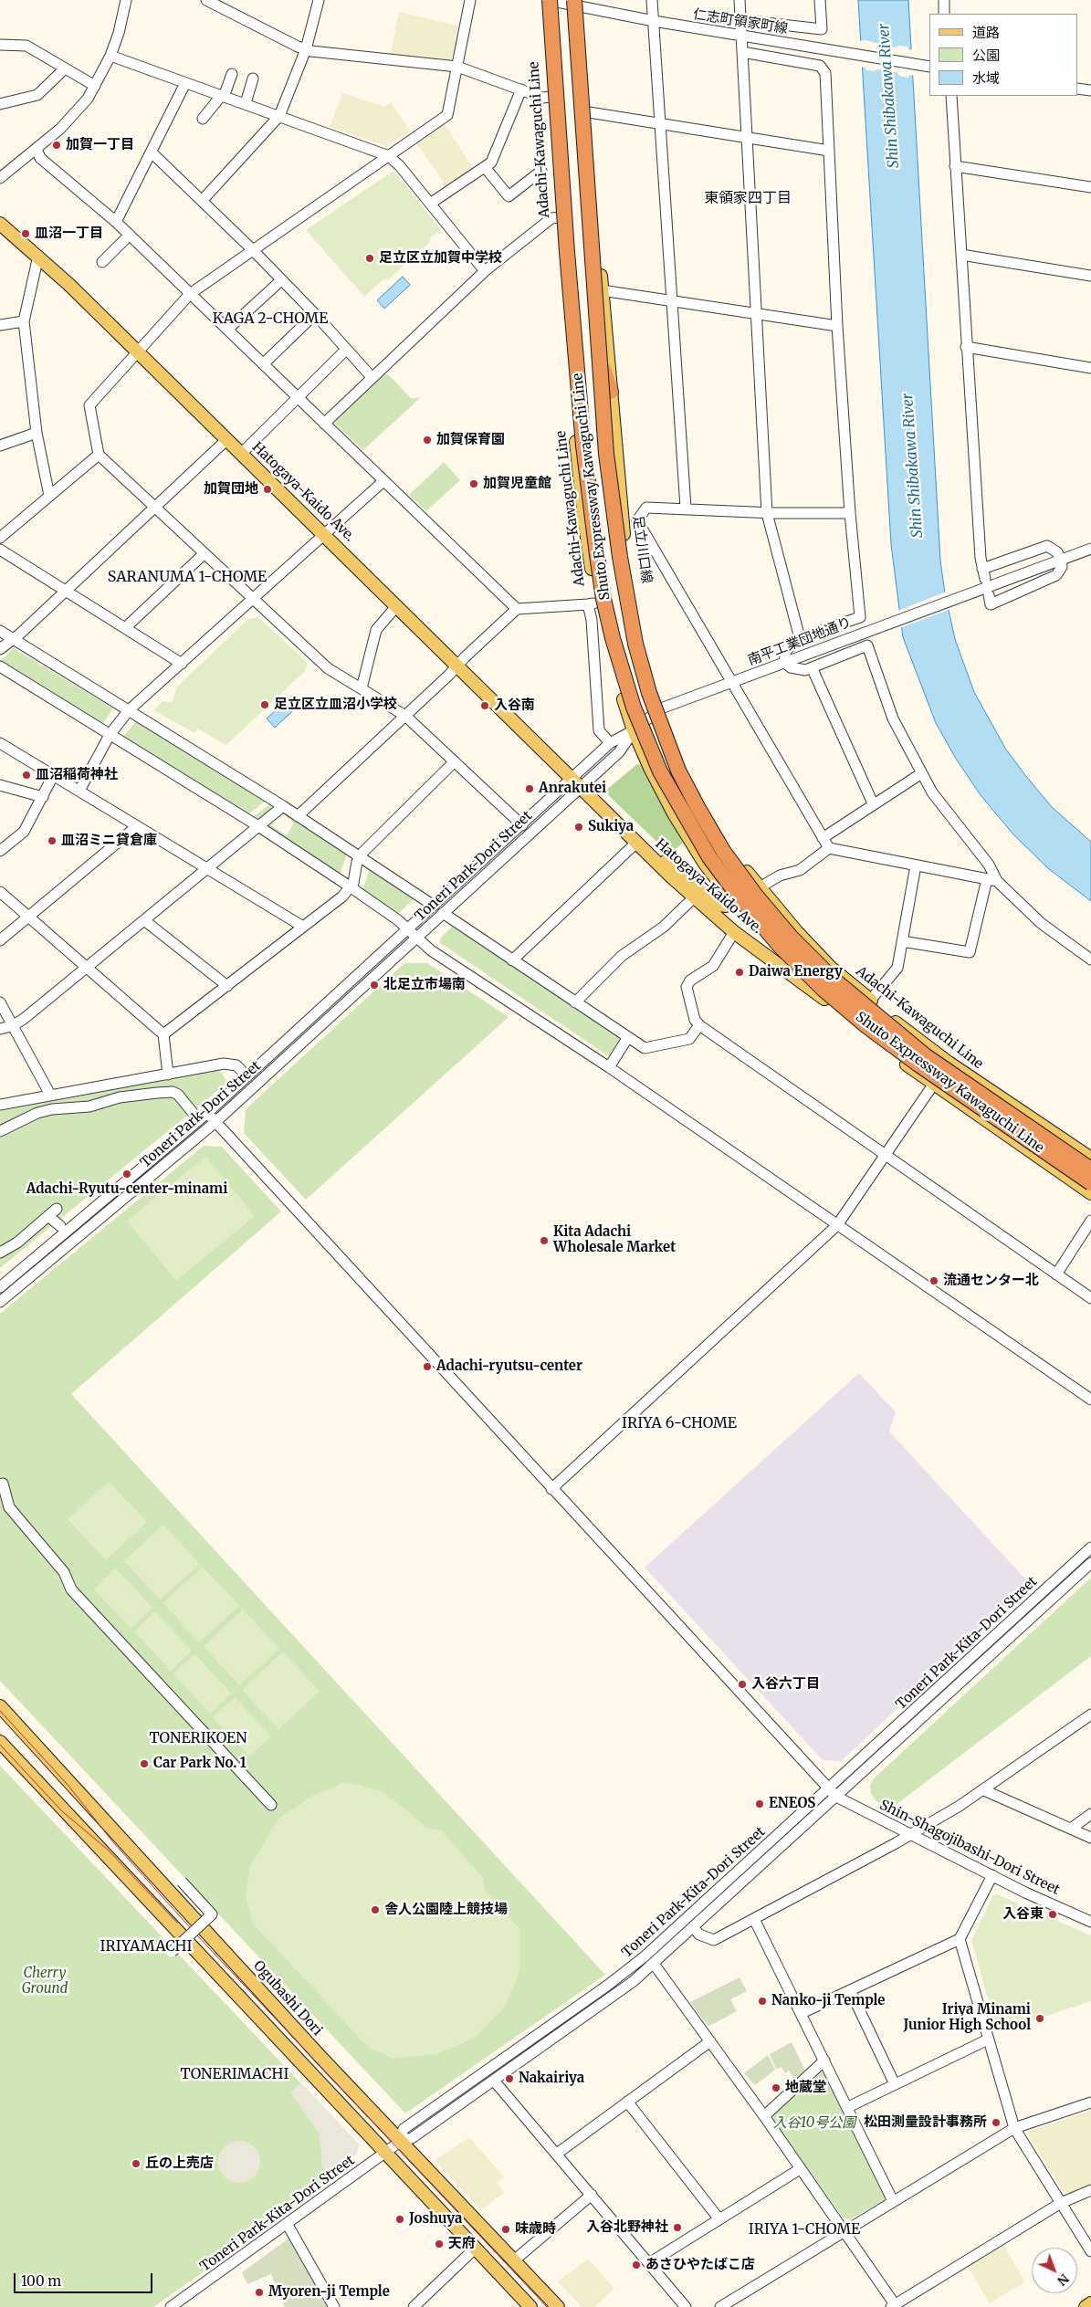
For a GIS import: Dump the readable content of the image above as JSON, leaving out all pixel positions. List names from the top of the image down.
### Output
{
  "streets": {
    "highway": ["Shuto Expressway Kawaguchi Line"],
    "main road": [
      "Adachi-Kawaguchi Line",
      "Hatogaya-Kaido Ave.",
      "足立川口線",
      "Ogubashi Dori"
    ],
    "street": [
      "仁志町領家町線",
      "南平工業団地通り",
      "Toneri Park-Dori Street",
      "Toneri Park-Kita-Dori Street",
      "Shin-Shagojibashi-Dori Street"
    ]
  },
  "crossings": [
    ["仁志町領家町線", "Shuto Expressway Kawaguchi Line"],
    ["Adachi-Kawaguchi Line", "Hatogaya-Kaido Ave."],
    ["Adachi-Kawaguchi Line", "足立川口線"],
    ["Adachi-Kawaguchi Line", "南平工業団地通り"],
    ["Adachi-Kawaguchi Line", "Toneri Park-Dori Street"],
    ["Hatogaya-Kaido Ave.", "Toneri Park-Dori Street"],
    ["足立川口線", "南平工業団地通り"],
    ["南平工業団地通り", "Toneri Park-Dori Street"],
    ["Toneri Park-Kita-Dori Street", "Shin-Shagojibashi-Dori Street"],
    ["Toneri Park-Kita-Dori Street", "Ogubashi Dori"]
  ],
  "districts": [
    "東領家四丁目",
    "KAGA 2-CHOME",
    "SARANUMA 1-CHOME",
    "IRIYA 6-CHOME",
    "TONERIKOEN",
    "IRIYAMACHI",
    "TONERIMACHI",
    "IRIYA 1-CHOME"
  ],
  "water": ["Shin Shibakawa River"],
  "parks": ["Cherry Ground", "入谷10号公園"],
  "places": [
    "加賀一丁目",
    "皿沼一丁目",
    "足立区立加賀中学校",
    "加賀保育園",
    "加賀児童館",
    "加賀団地",
    "足立区立皿沼小学校",
    "入谷南",
    "皿沼稲荷神社",
    "Anrakutei",
    "Sukiya",
    "皿沼ミニ貸倉庫",
    "Daiwa Energy",
    "北足立市場南",
    "Adachi-Ryutu-center-minami",
    "Kita Adachi Wholesale Market",
    "流通センター北",
    "Adachi-ryutsu-center",
    "入谷六丁目",
    "Car Park No. 1",
    "ENEOS",
    "舎人公園陸上競技場",
    "入谷東",
    "Nanko-ji Temple",
    "Iriya Minami Junior High School",
    "Nakairiya",
    "地蔵堂",
    "松田測量設計事務所",
    "丘の上売店",
    "Joshuya",
    "入谷北野神社",
    "味歳時",
    "天府",
    "あさひやたばこ店",
    "Myoren-ji Temple"
  ],
  "legend": ["道路", "公園", "水域"],
  "scale_bar": "100 m",
  "north": "bottom right"
}
